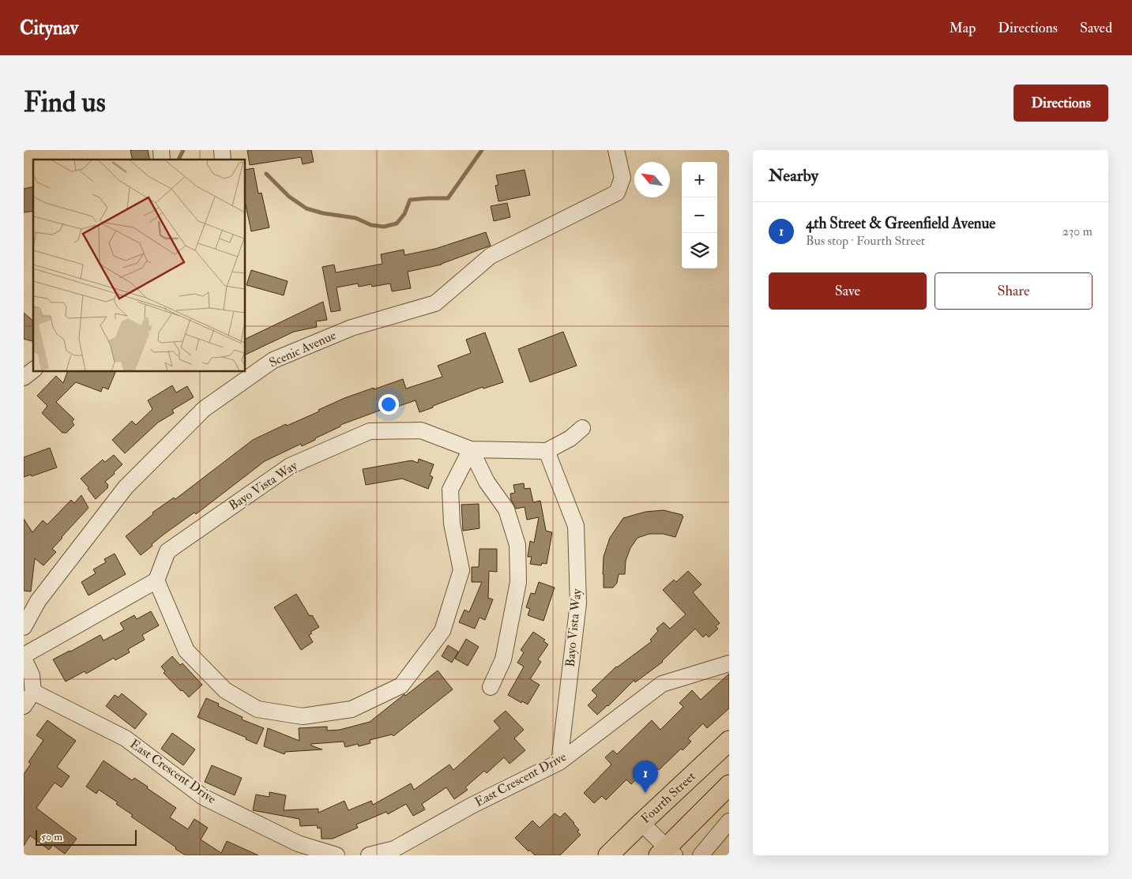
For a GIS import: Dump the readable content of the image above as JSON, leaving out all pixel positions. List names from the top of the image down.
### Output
{
  "streets": {
    "main road": ["Fourth Street"],
    "street": ["Scenic Avenue", "Bayo Vista Way", "East Crescent Drive"]
  },
  "crossings": [
    ["Bayo Vista Way", "East Crescent Drive"]
  ],
  "scale_bar": "50 m",
  "north": "top left",
  "page": {
    "header": "Citynav",
    "nav": ["Map", "Directions", "Saved"],
    "buttons": [
      "Directions",
      ["Save", "Share"]
    ],
    "title": "Find us",
    "heading": "Nearby",
    "map_buttons": ["+", "−"],
    "list": [
      {
        "mark": "1",
        "name": "4th Street & Greenfield Avenue",
        "note": "Bus stop · Fourth Street",
        "value": "230 m"
      }
    ],
    "pins": "1",
    "scale": "50 m"
  }
}
